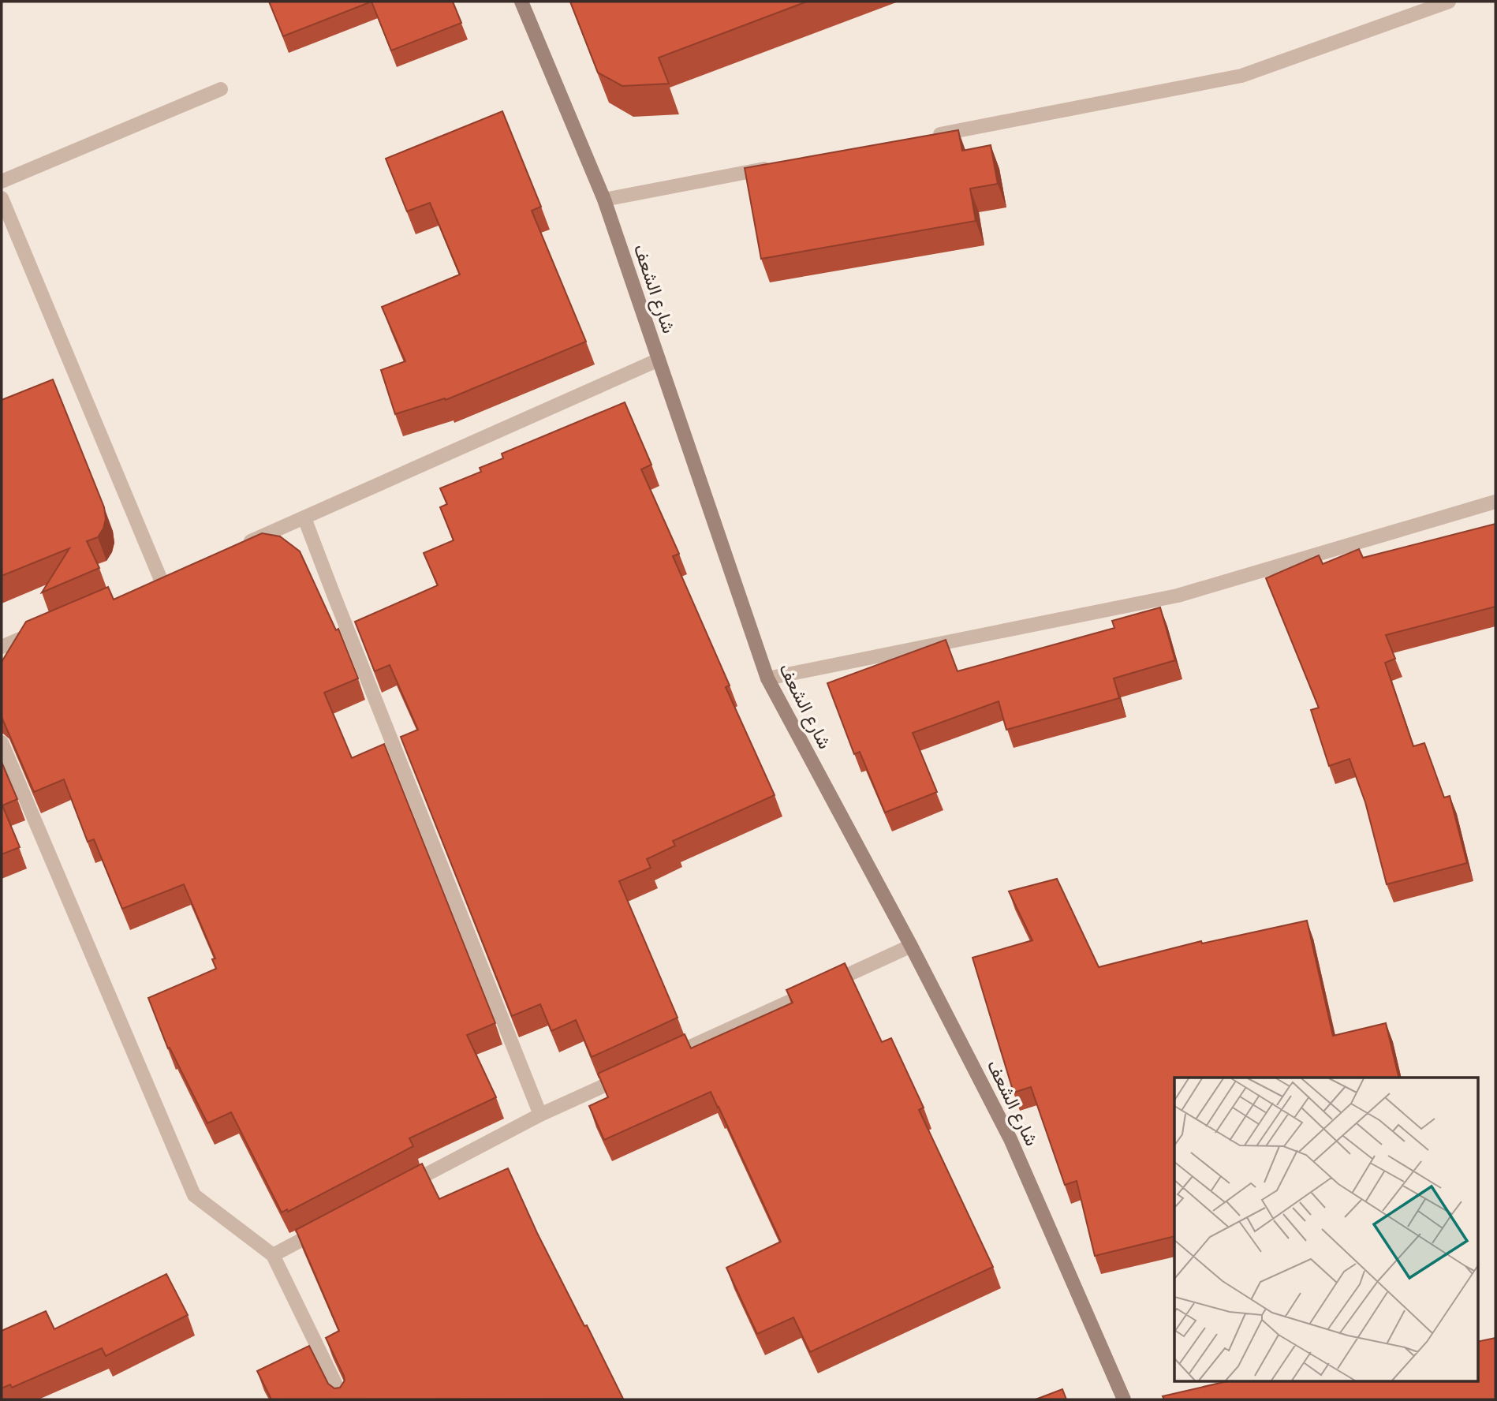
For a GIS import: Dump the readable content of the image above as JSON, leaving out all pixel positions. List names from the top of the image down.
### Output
{
  "streets": {
    "street": ["شارع الشعف"]
  }
}
